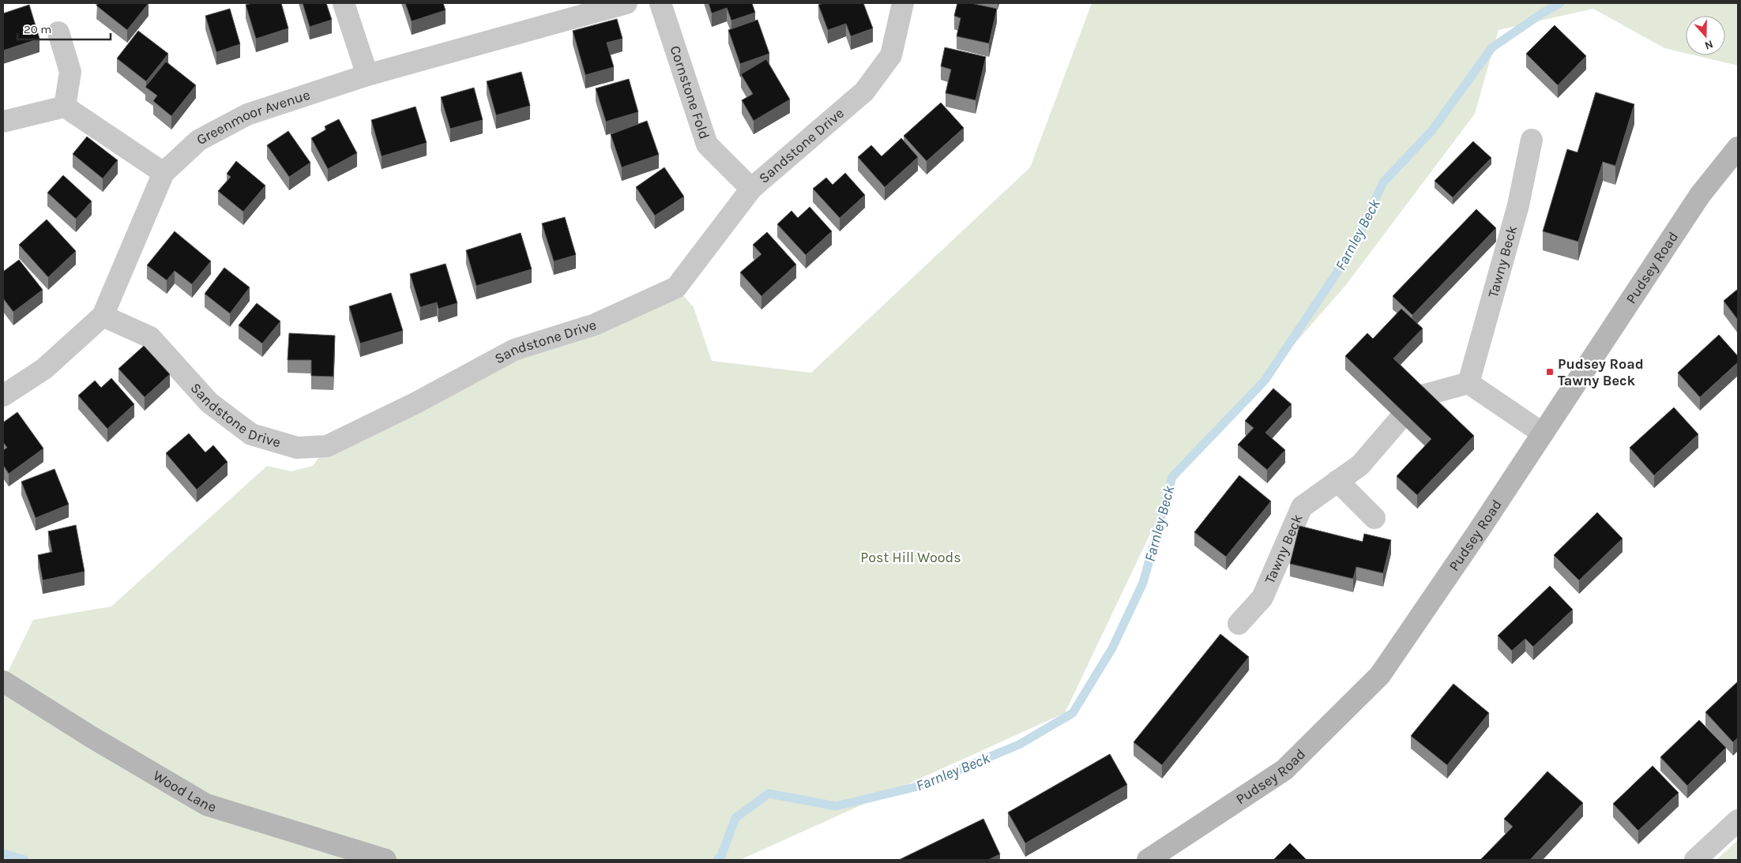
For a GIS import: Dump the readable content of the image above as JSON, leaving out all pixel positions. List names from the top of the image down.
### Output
{
  "streets": {
    "main road": ["Pudsey Road", "Wood Lane"],
    "street": [
      "Cornstone Fold",
      "Greenmoor Avenue",
      "Sandstone Drive",
      "Tawny Beck"
    ]
  },
  "crossings": [
    ["Cornstone Fold", "Sandstone Drive"],
    ["Greenmoor Avenue", "Sandstone Drive"]
  ],
  "water": ["Farnley Beck"],
  "parks": ["Post Hill Woods"],
  "places": {
    "transit": ["Pudsey Road Tawny Beck"]
  },
  "scale_bar": "20 m",
  "north": "bottom"
}
